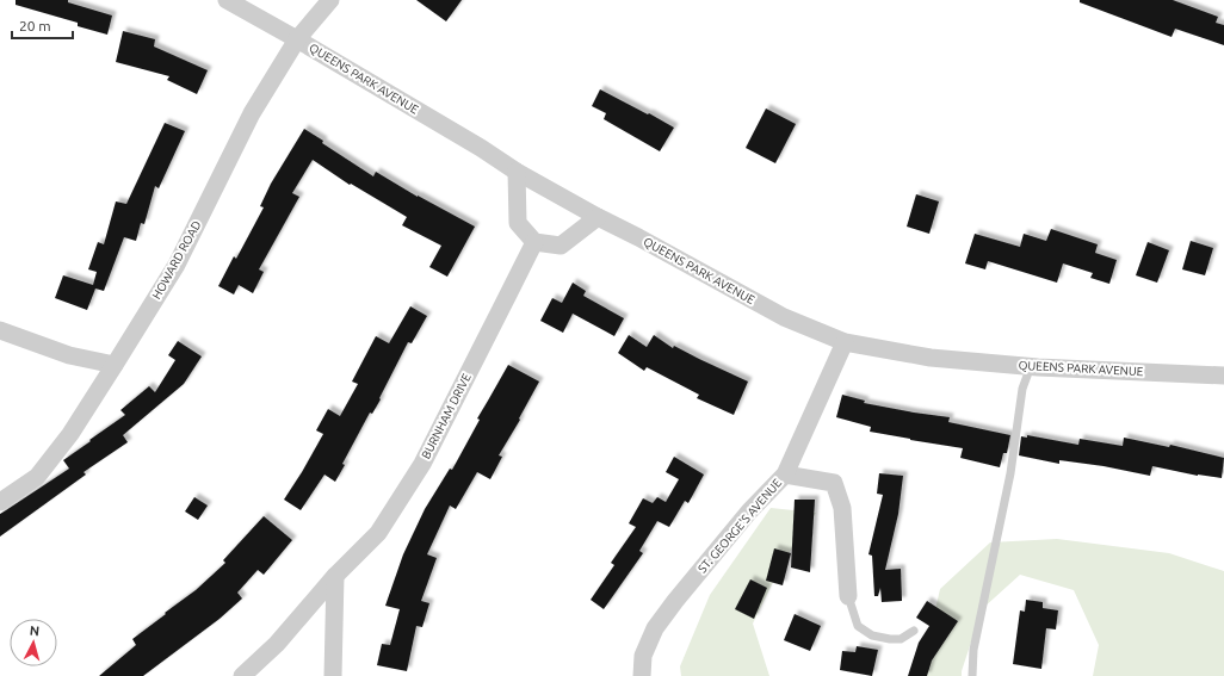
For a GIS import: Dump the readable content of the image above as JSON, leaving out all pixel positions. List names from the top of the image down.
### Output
{
  "streets": {
    "street": [
      "QUEENS PARK AVENUE",
      "HOWARD ROAD",
      "BURNHAM DRIVE",
      "ST. GEORGE'S AVENUE"
    ]
  },
  "crossings": [
    ["QUEENS PARK AVENUE", "HOWARD ROAD"],
    ["QUEENS PARK AVENUE", "ST. GEORGE'S AVENUE"]
  ],
  "scale_bar": "20 m",
  "north": "top"
}
